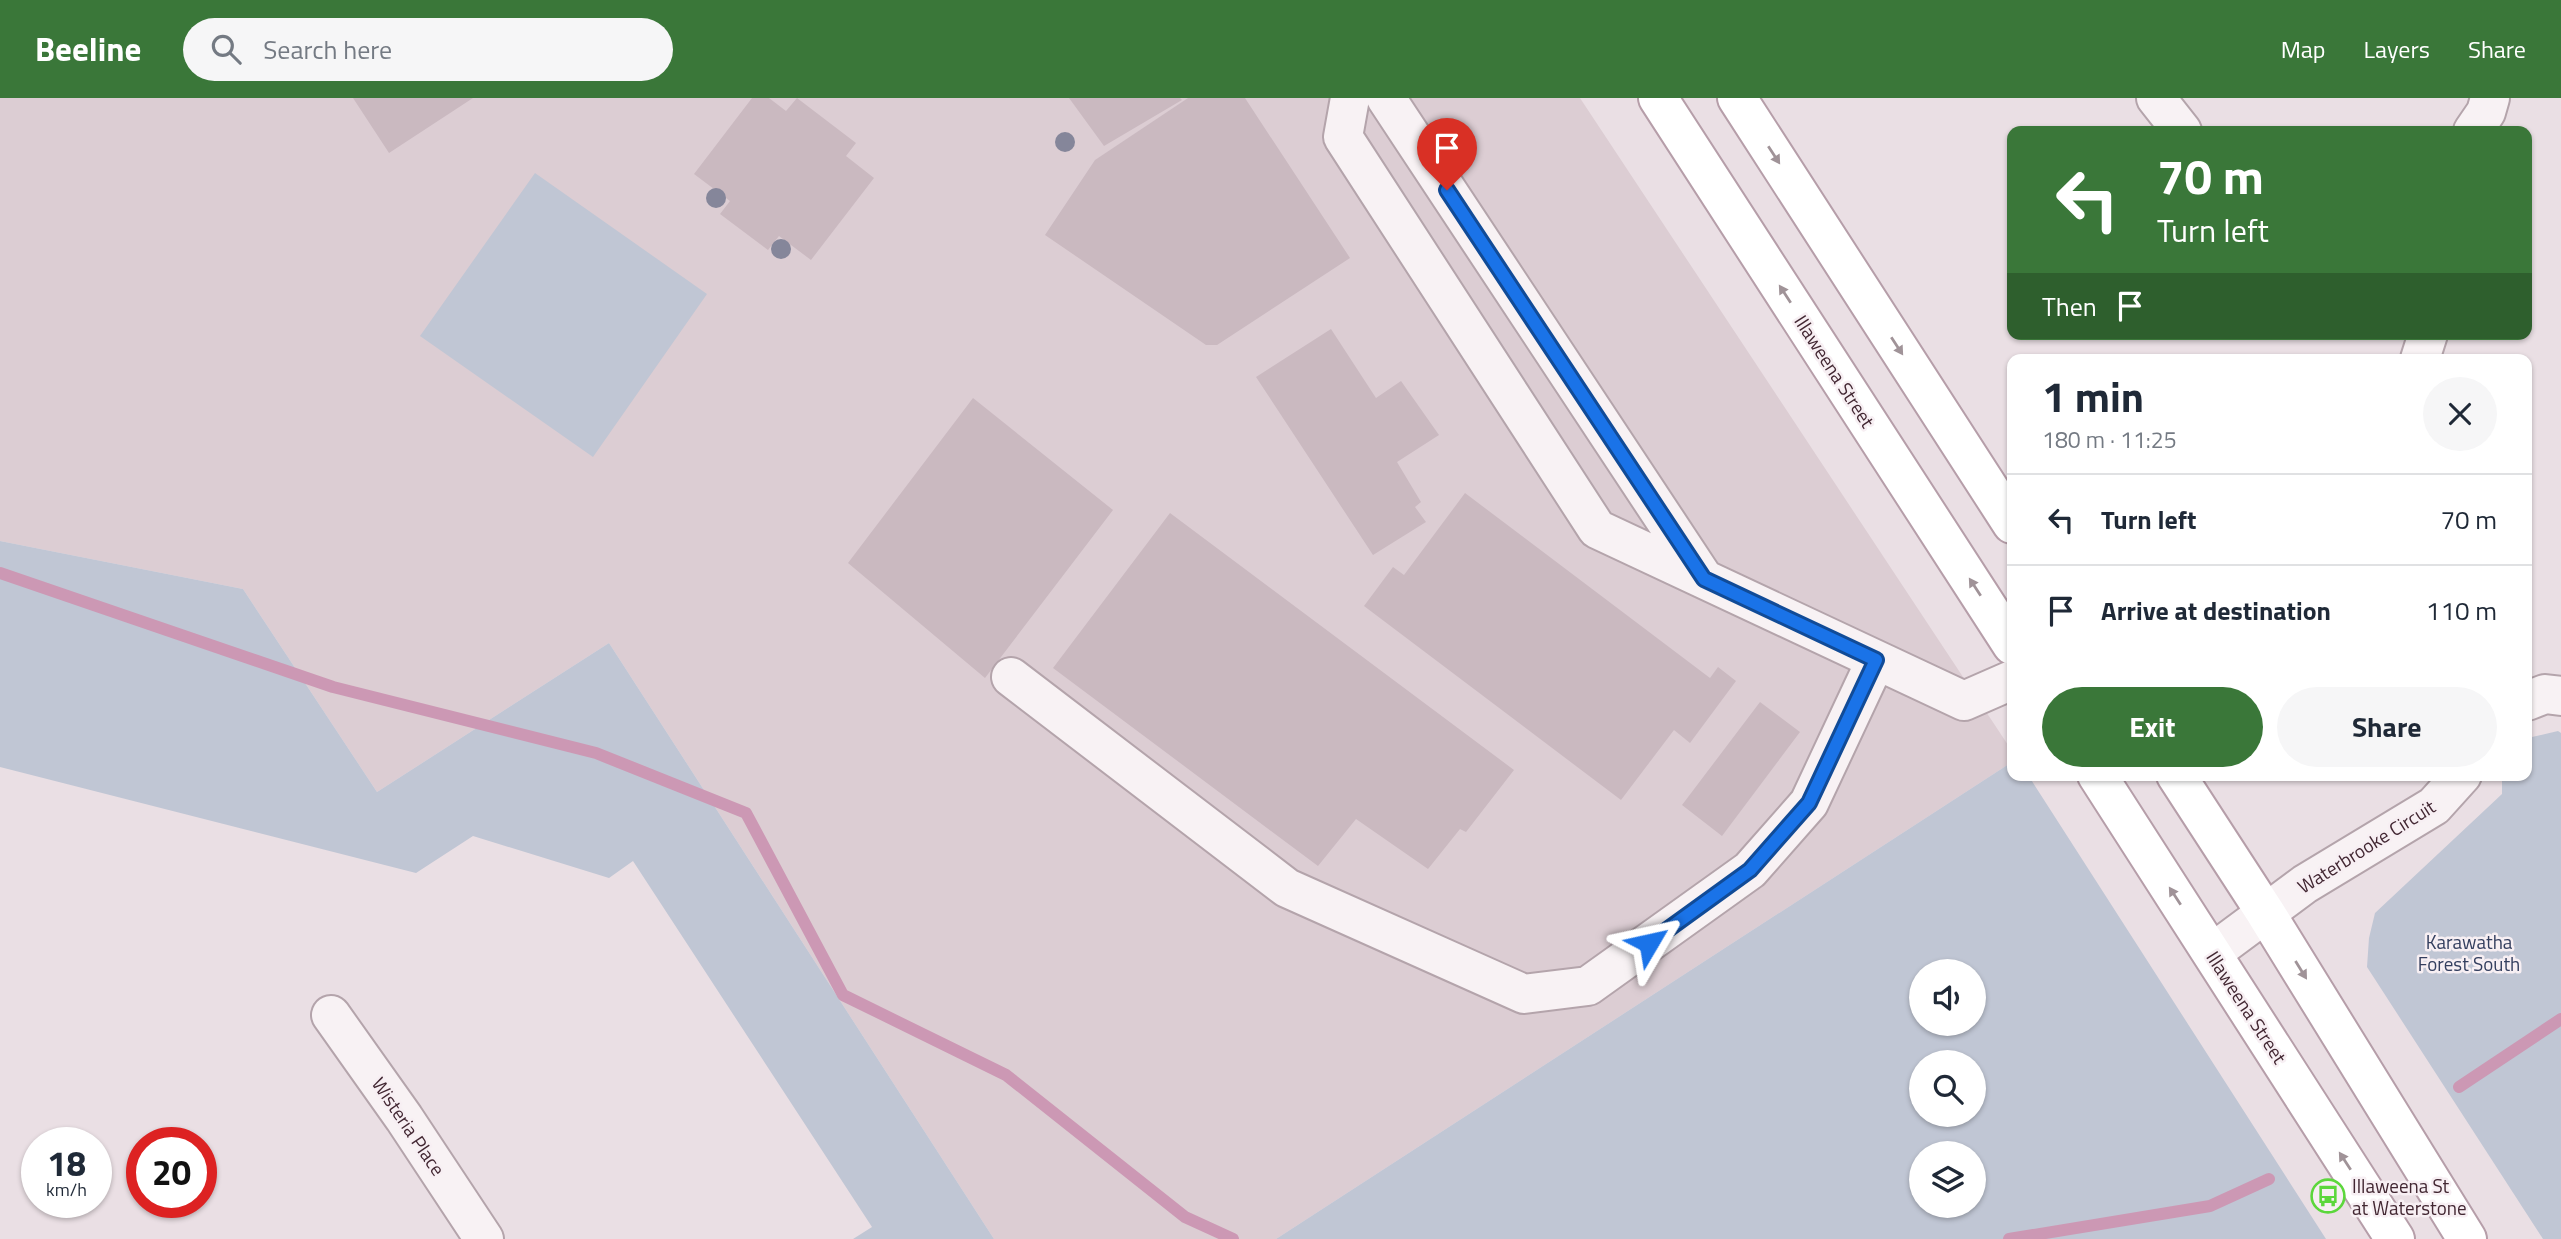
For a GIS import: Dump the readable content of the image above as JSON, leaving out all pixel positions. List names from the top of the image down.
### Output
{
  "streets": {
    "main road": ["Illaweena Street"],
    "street": ["Waterbrooke Circuit", "Wisteria Place"]
  },
  "crossings": [
    ["Illaweena Street", "Waterbrooke Circuit"]
  ],
  "parks": ["Karawatha Forest South"],
  "places": {
    "bus stop": ["Illaweena St at Waterstone"]
  },
  "page": {
    "header": "Beeline",
    "search": "Search here",
    "nav": ["Map", "Layers", "Share"],
    "turn": ["70 m", "Turn left"],
    "then": "Then",
    "heading": ["1 min", "180 m · 11:25"],
    "list": [
      {
        "name": "Turn left",
        "value": "70 m"
      },
      {
        "name": "Arrive at destination",
        "value": "110 m"
      }
    ],
    "buttons": ["Exit", "Share"],
    "speed": "18 km/h",
    "limit": "20"
  }
}
